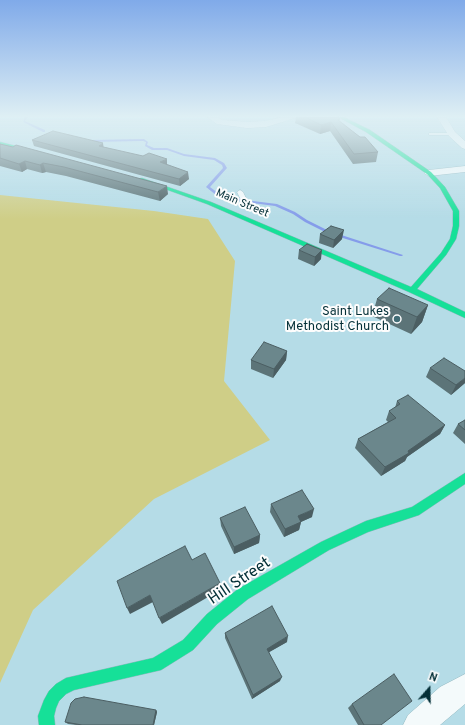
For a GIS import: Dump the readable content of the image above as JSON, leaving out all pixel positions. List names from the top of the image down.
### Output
{
  "streets": {
    "main road": ["Main Street", "Hill Street"]
  },
  "places": ["Saint Lukes Methodist Church"],
  "north": "top"
}
